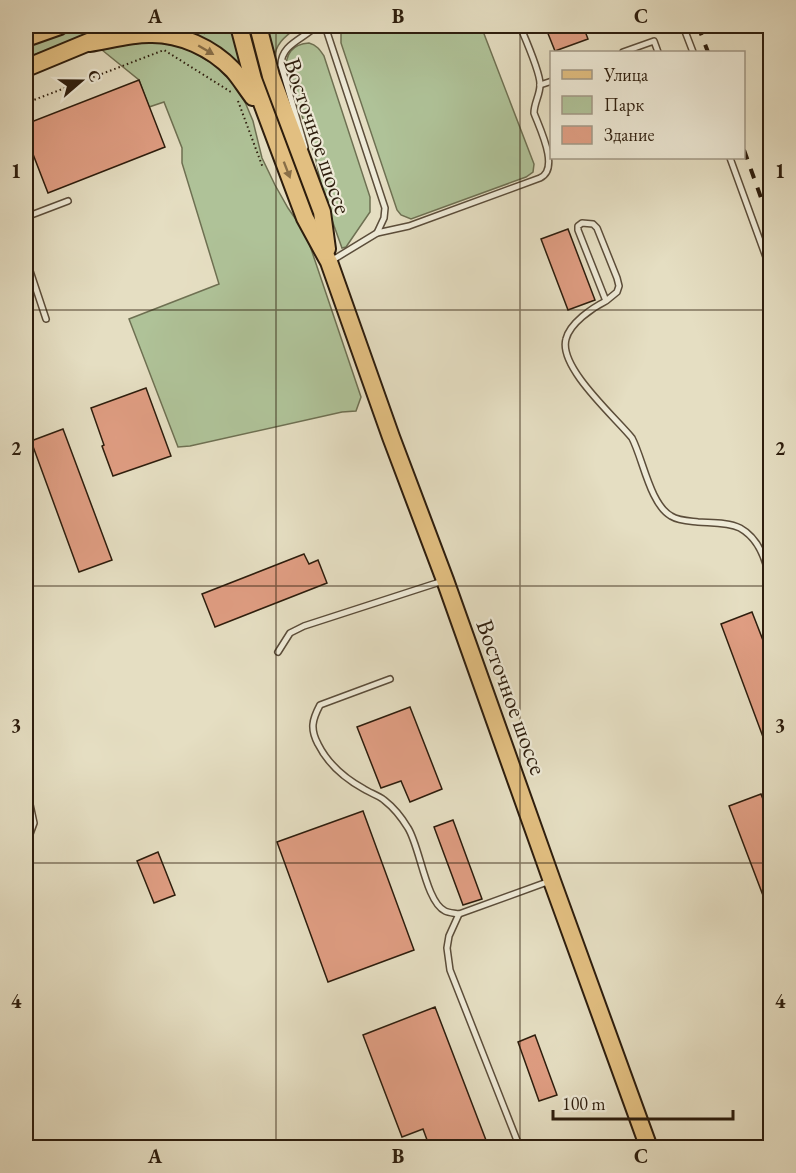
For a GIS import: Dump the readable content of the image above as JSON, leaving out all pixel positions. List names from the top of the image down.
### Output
{
  "streets": {
    "main road": ["Восточное шоссе"]
  },
  "legend": ["Улица", "Парк", "Здание"],
  "scale_bar": "100 m",
  "north": "right",
  "grid": {
    "columns": ["A", "B", "C"],
    "rows": [
      "1",
      "2",
      "3",
      "4"
    ]
  }
}
